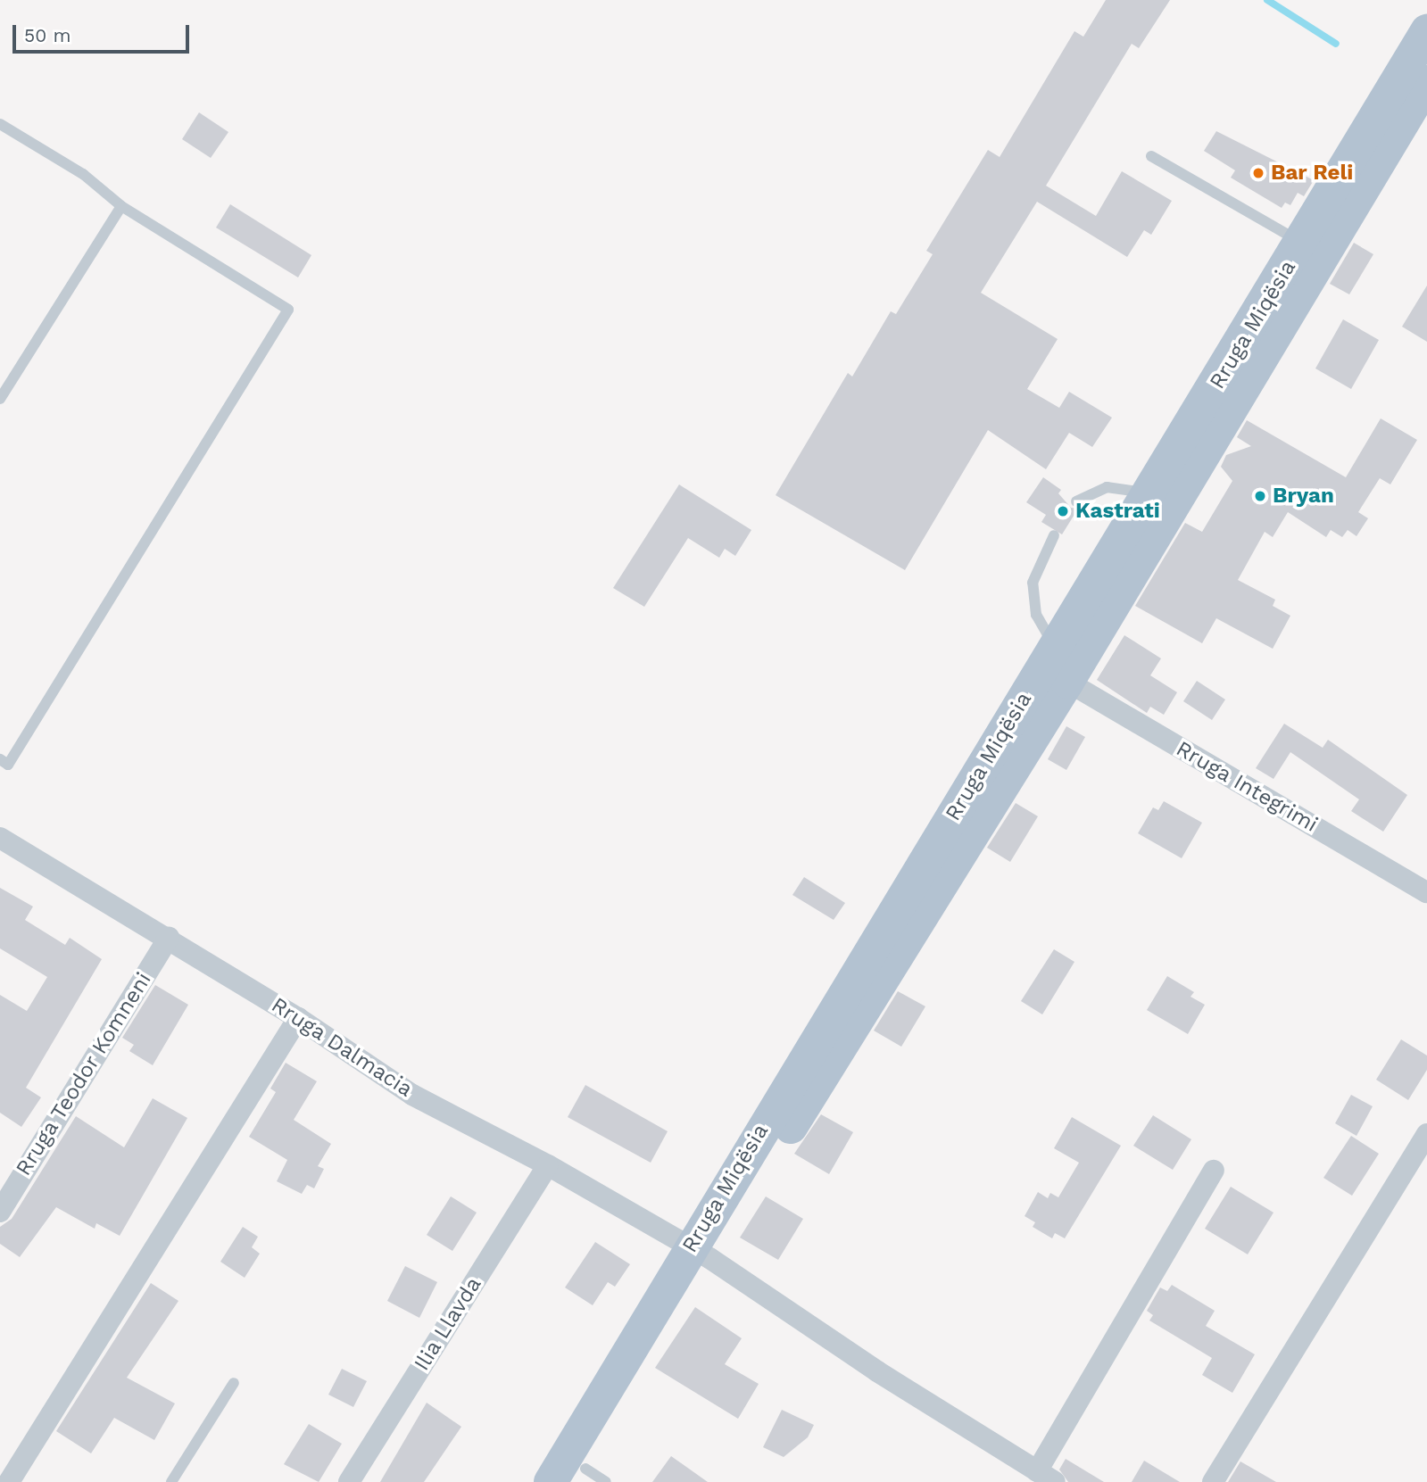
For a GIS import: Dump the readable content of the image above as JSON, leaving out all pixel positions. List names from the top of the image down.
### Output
{
  "streets": {
    "main road": ["Rruga Miqësia"],
    "street": [
      "Rruga Integrimi",
      "Rruga Dalmacia",
      "Rruga Teodor Komneni",
      "Ilia Llavda"
    ]
  },
  "crossings": [
    ["Rruga Miqësia", "Rruga Integrimi"],
    ["Rruga Miqësia", "Rruga Dalmacia"],
    ["Rruga Dalmacia", "Rruga Teodor Komneni"],
    ["Rruga Dalmacia", "Ilia Llavda"]
  ],
  "places": ["Bar Reli", "Bryan", "Kastrati"],
  "scale_bar": "50 m"
}
